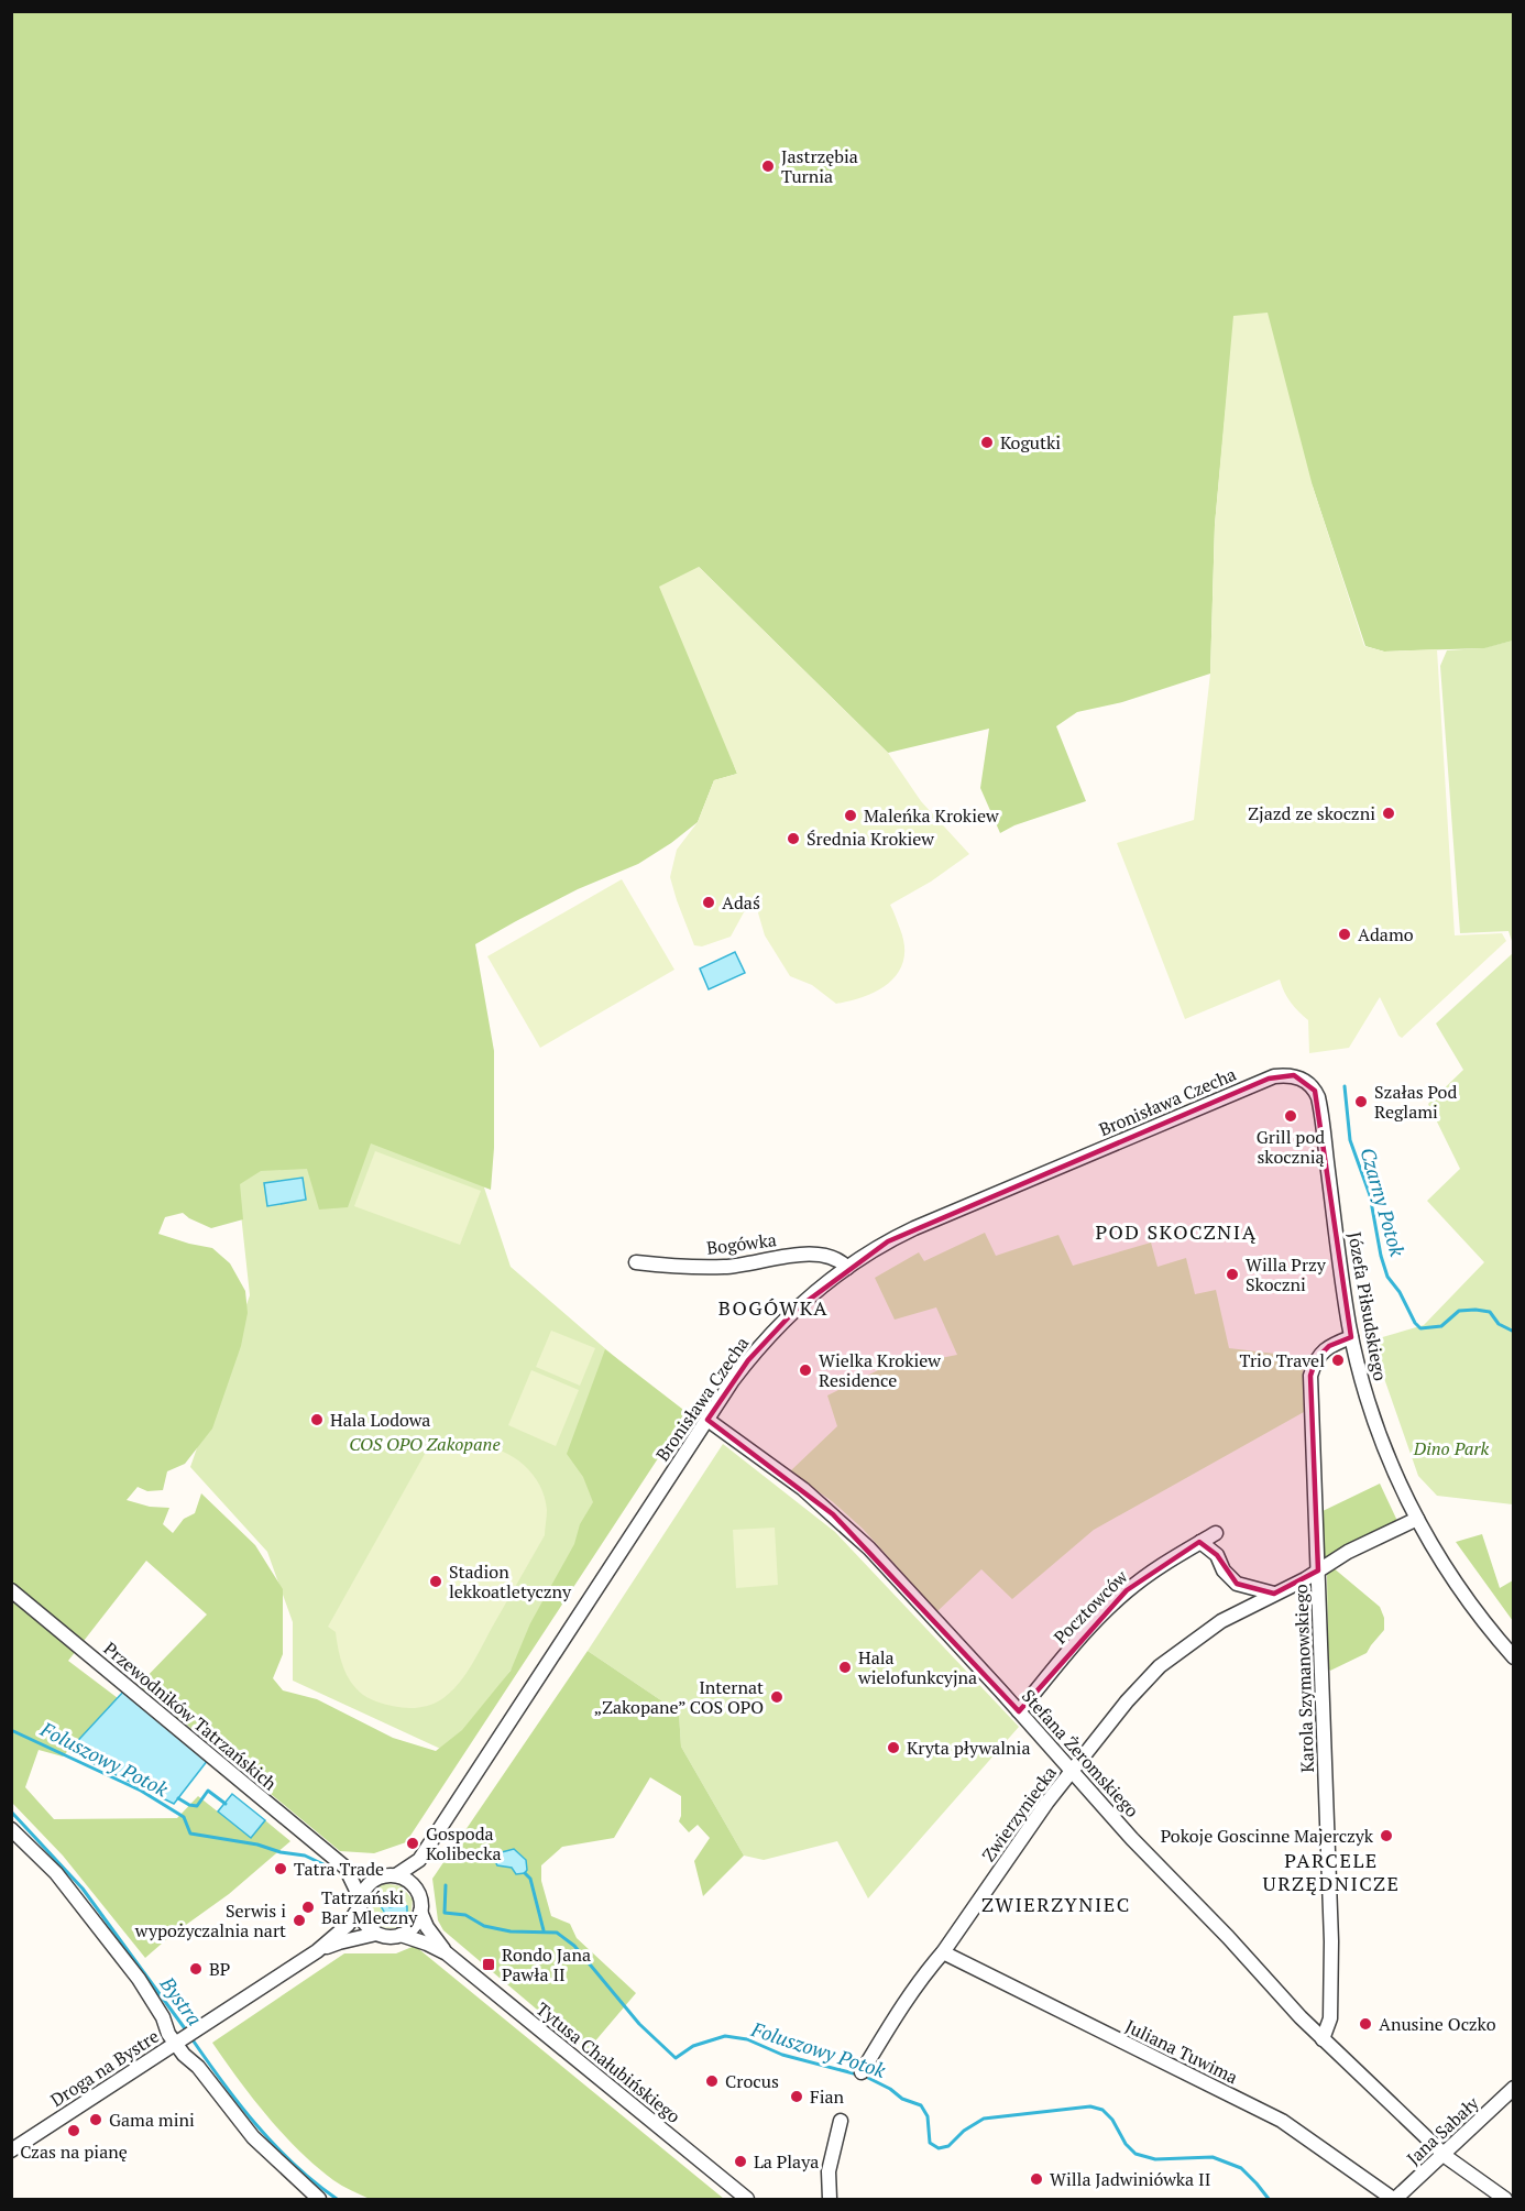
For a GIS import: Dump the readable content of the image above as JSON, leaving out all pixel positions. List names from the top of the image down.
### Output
{
  "streets": {
    "street": [
      "Bronisława Czecha",
      "Bogówka",
      "Józefa Piłsudskiego",
      "Pocztowców",
      "Karola Szymanowskiego",
      "Przewodników Tatrzańskich",
      "Stefana Żeromskiego",
      "Zwierzyniecka",
      "Juliana Tuwima",
      "Tytusa Chałubińskiego",
      "Droga na Bystre",
      "Jana Sabały"
    ]
  },
  "crossings": [
    ["Bronisława Czecha", "Bogówka"],
    ["Bronisława Czecha", "Józefa Piłsudskiego"],
    ["Bronisława Czecha", "Stefana Żeromskiego"],
    ["Bronisława Czecha", "Tytusa Chałubińskiego"],
    ["Bronisława Czecha", "Droga na Bystre"],
    ["Józefa Piłsudskiego", "Karola Szymanowskiego"],
    ["Józefa Piłsudskiego", "Zwierzyniecka"],
    ["Pocztowców", "Stefana Żeromskiego"],
    ["Karola Szymanowskiego", "Stefana Żeromskiego"],
    ["Karola Szymanowskiego", "Zwierzyniecka"],
    ["Stefana Żeromskiego", "Zwierzyniecka"],
    ["Stefana Żeromskiego", "Jana Sabały"],
    ["Zwierzyniecka", "Juliana Tuwima"],
    ["Juliana Tuwima", "Jana Sabały"],
    ["Tytusa Chałubińskiego", "Droga na Bystre"]
  ],
  "districts": [
    "POD SKOCZNIĄ",
    "BOGÓWKA",
    "PARCELE URZĘDNICZE",
    "ZWIERZYNIEC"
  ],
  "water": ["Czarny Potok", "Foluszowy Potok", "Bystra"],
  "parks": ["COS OPO Zakopane", "Dino Park"],
  "places": {
    "other": [
      "Jastrzębia Turnia",
      "Kogutki",
      "Zjazd ze skoczni",
      "Maleńka Krokiew",
      "Średnia Krokiew",
      "Adaś",
      "Adamo",
      "Szałas Pod Reglami",
      "Grill pod skocznią",
      "Willa Przy Skoczni",
      "Trio Travel",
      "Wielka Krokiew Residence",
      "Hala Lodowa",
      "Stadion lekkoatletyczny",
      "Hala wielofunkcyjna",
      "Internat „Zakopane” COS OPO",
      "Kryta pływalnia",
      "Pokoje Goscinne Majerczyk",
      "Gospoda Kolibecka",
      "Tatra Trade",
      "Tatrzański Bar Mleczny",
      "Serwis i wypożyczalnia nart",
      "BP",
      "Anusine Oczko",
      "Crocus",
      "Fian",
      "Gama mini",
      "Czas na pianę",
      "La Playa",
      "Willa Jadwiniówka II"
    ],
    "transit": ["Rondo Jana Pawła II"]
  }
}
